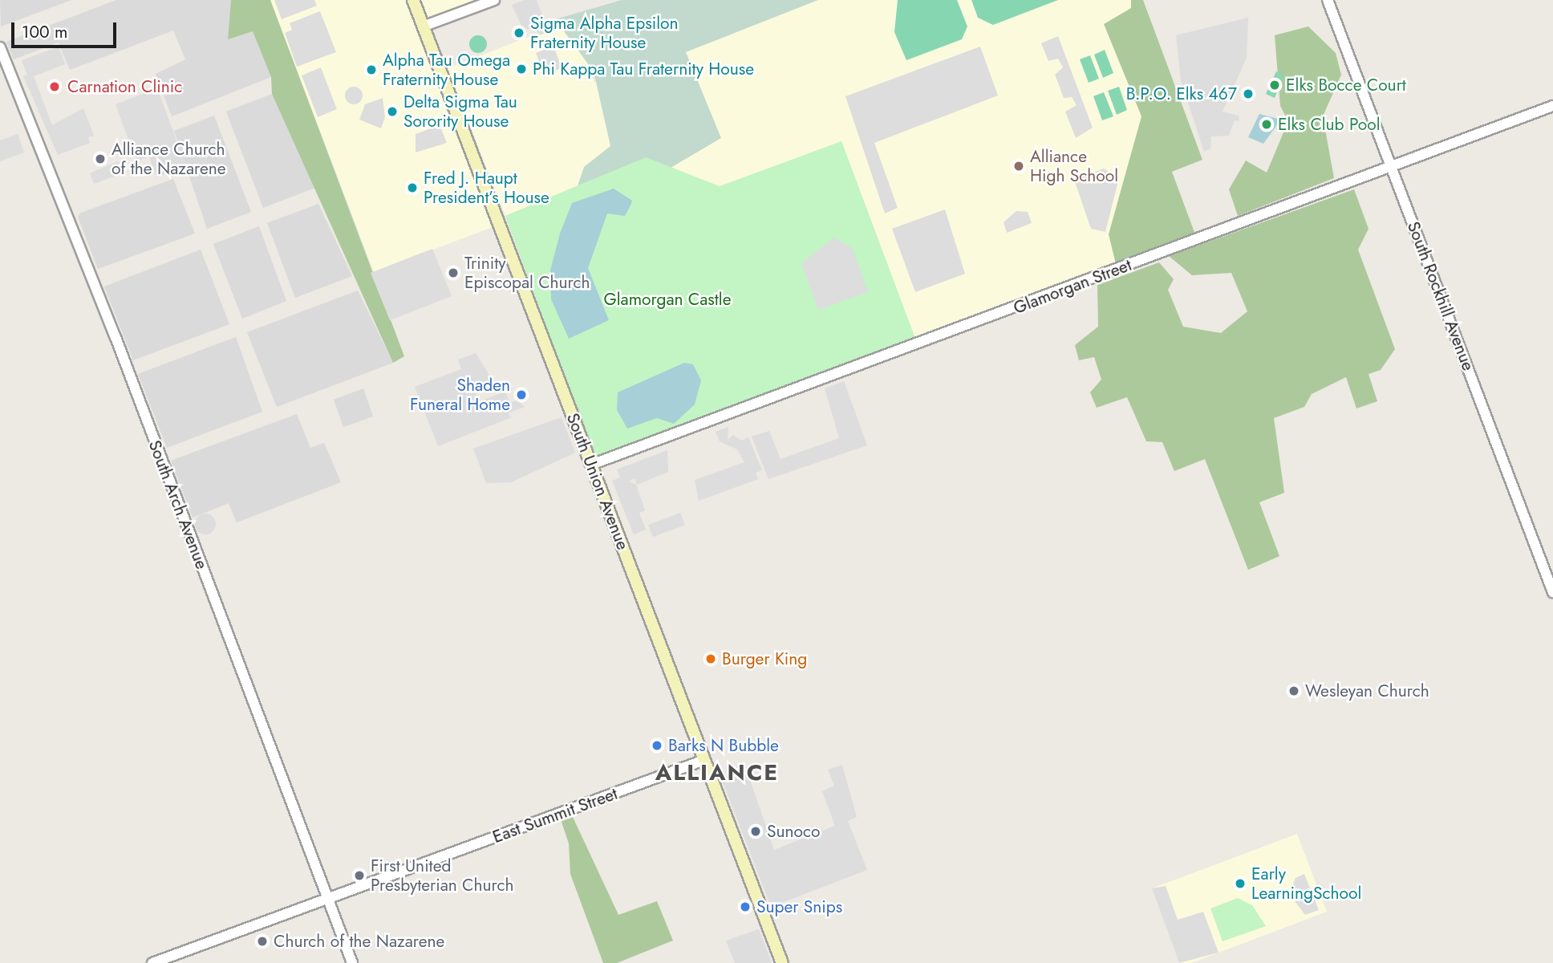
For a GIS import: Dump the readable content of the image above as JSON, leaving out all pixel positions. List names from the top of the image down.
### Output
{
  "streets": {
    "main road": ["South Union Avenue"],
    "street": [
      "Glamorgan Street",
      "South Rockhill Avenue",
      "South Arch Avenue",
      "East Summit Street"
    ]
  },
  "crossings": [
    ["Glamorgan Street", "South Rockhill Avenue"],
    ["Glamorgan Street", "South Union Avenue"],
    ["South Union Avenue", "East Summit Street"],
    ["South Arch Avenue", "East Summit Street"]
  ],
  "districts": ["ALLIANCE"],
  "parks": ["Glamorgan Castle"],
  "places": [
    "Sigma Alpha Epsilon Fraternity House",
    "Phi Kappa Tau Fraternity House",
    "Alpha Tau Omega Fraternity House",
    "Elks Bocce Court",
    "Carnation Clinic",
    "B.P.O. Elks 467",
    "Delta Sigma Tau Sorority House",
    "Elks Club Pool",
    "Alliance Church of the Nazarene",
    "Alliance High School",
    "Fred J. Haupt President’s House",
    "Trinity Episcopal Church",
    "Shaden Funeral Home",
    "Burger King",
    "Wesleyan Church",
    "Barks N Bubble",
    "Sunoco",
    "First United Presbyterian Church",
    "Early LearningSchool",
    "Super Snips",
    "Church of the Nazarene"
  ],
  "scale_bar": "100 m"
}
